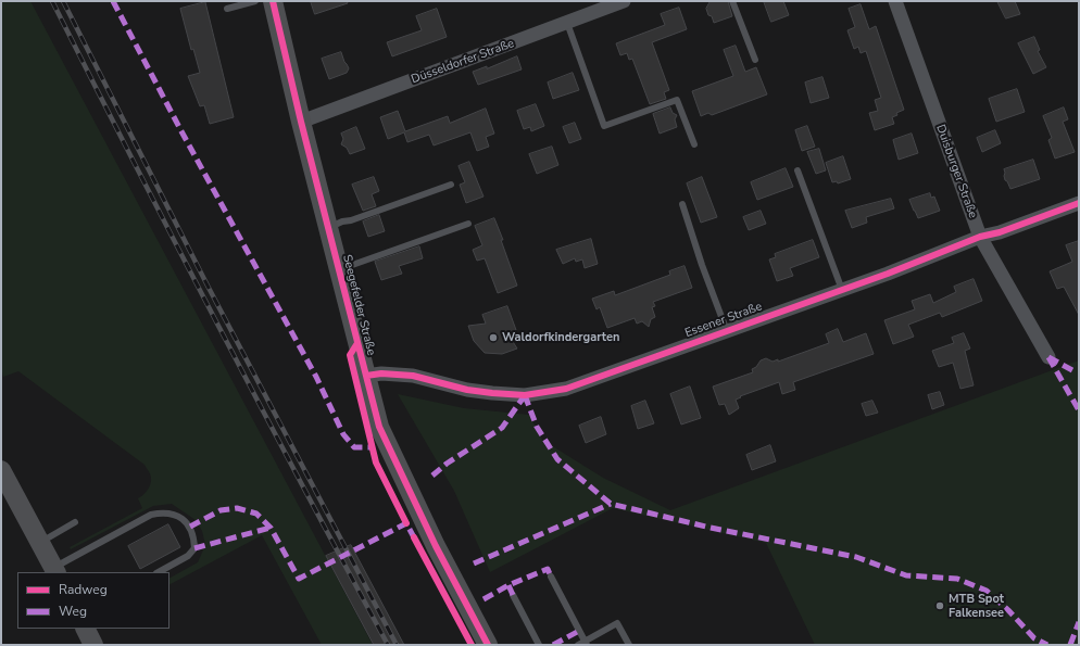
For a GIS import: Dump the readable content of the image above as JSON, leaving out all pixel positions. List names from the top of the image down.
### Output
{
  "streets": {
    "street": [
      "Düsseldorfer Straße",
      "Duisburger Straße",
      "Seegefelder Straße",
      "Essener Straße"
    ]
  },
  "crossings": [
    ["Düsseldorfer Straße", "Seegefelder Straße"],
    ["Duisburger Straße", "Essener Straße"],
    ["Seegefelder Straße", "Essener Straße"]
  ],
  "places": ["Waldorfkindergarten", "MTB Spot Falkensee"],
  "legend": ["Radweg", "Weg"]
}
